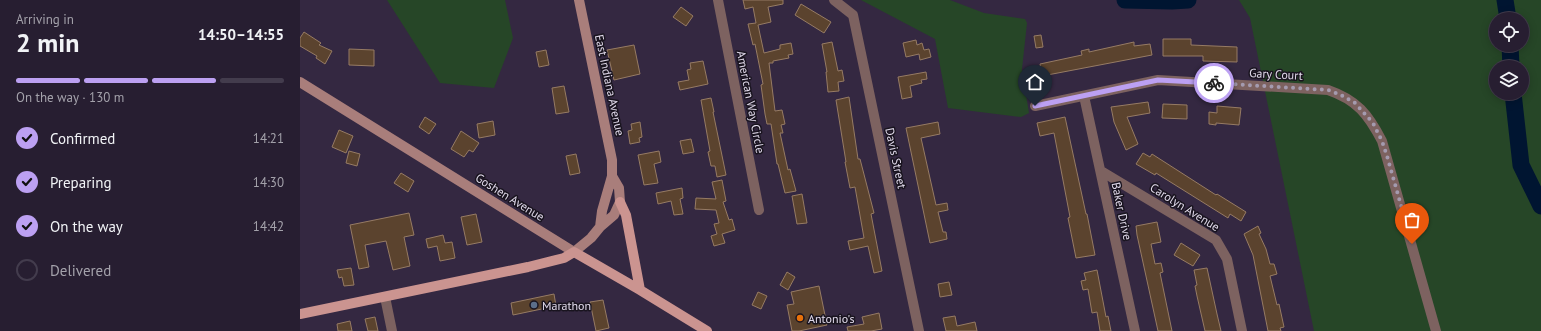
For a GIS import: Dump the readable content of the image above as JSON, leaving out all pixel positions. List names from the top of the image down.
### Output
{
  "streets": {
    "main road": ["Goshen Avenue"],
    "street": [
      "Gary Court",
      "East Indiana Avenue",
      "American Way Circle",
      "Davis Street",
      "Carolyn Avenue",
      "Baker Drive"
    ]
  },
  "crossings": [
    ["Gary Court", "Baker Drive"],
    ["Carolyn Avenue", "Baker Drive"]
  ],
  "places": ["Marathon", "Antonio's"],
  "page": {
    "heading": ["2 min", "Arriving in", "14:50–14:55"],
    "bar": "On the way · 130 m",
    "list": [
      ["Confirmed", "14:21"],
      ["Preparing", "14:30"],
      ["On the way", "14:42"],
      "Delivered"
    ]
  }
}
